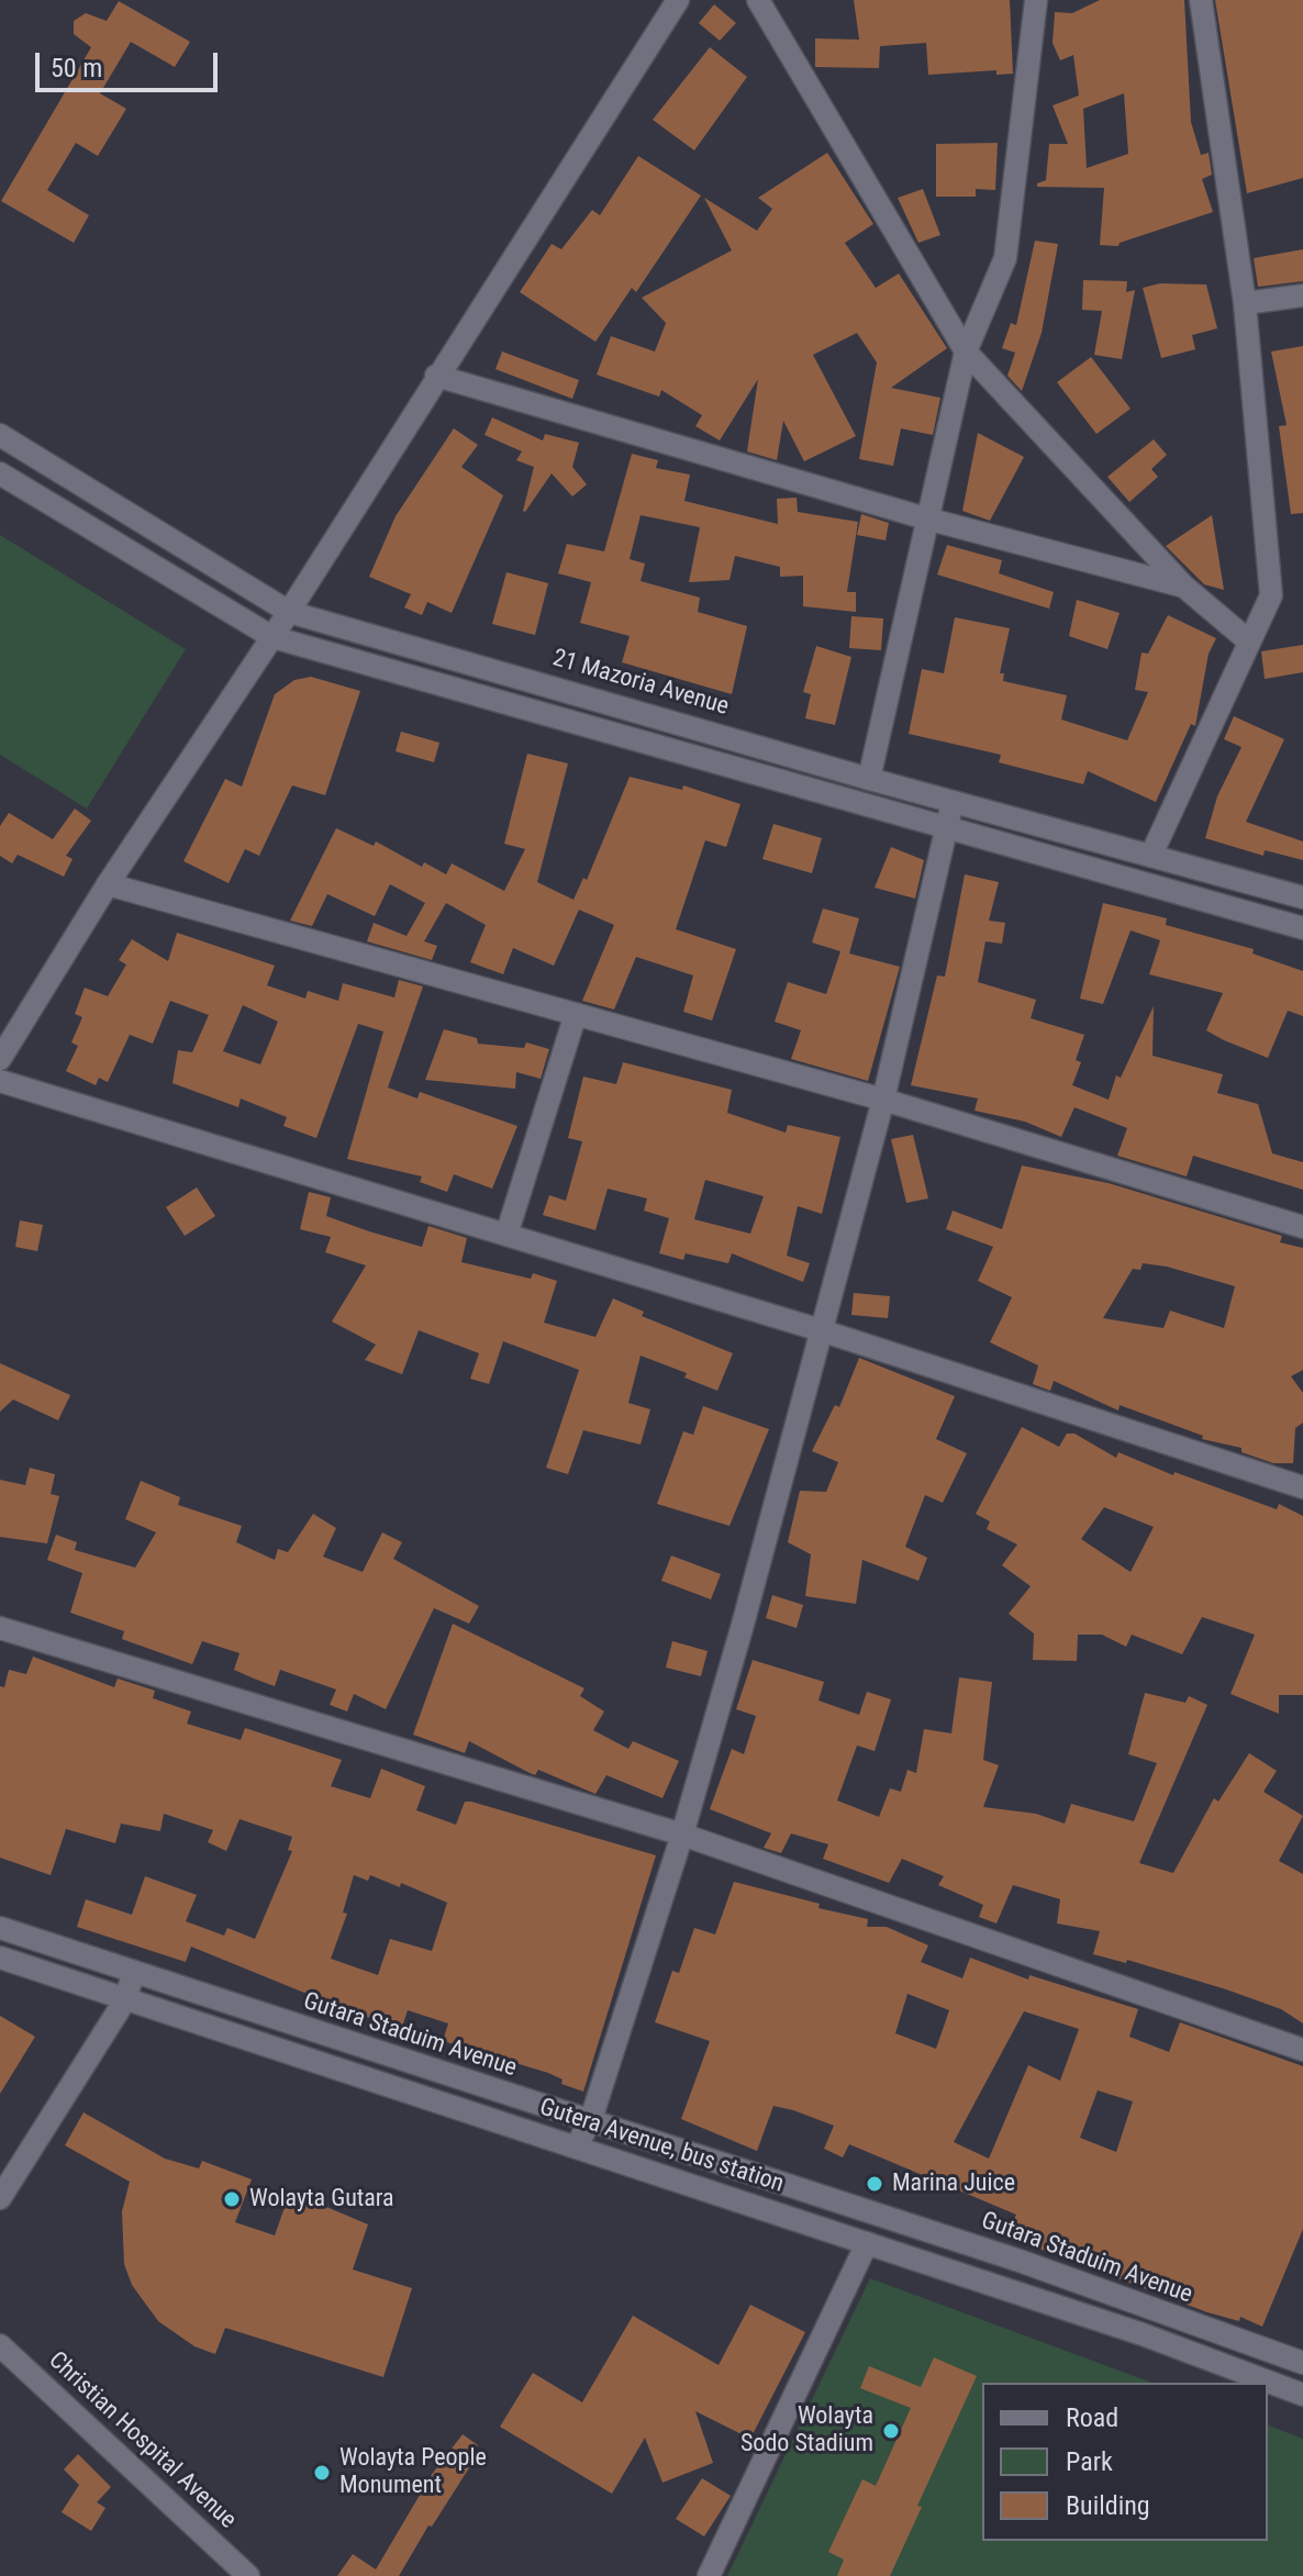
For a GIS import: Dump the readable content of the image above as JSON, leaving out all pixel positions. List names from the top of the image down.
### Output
{
  "streets": {
    "street": [
      "21 Mazoria Avenue",
      "Gutara Staduim Avenue",
      "Gutera Avenue, bus station",
      "Christian Hospital Avenue"
    ]
  },
  "places": [
    "Marina Juice",
    "Wolayta Gutara",
    "Wolayta Sodo Stadium",
    "Wolayta People Monument"
  ],
  "legend": ["Road", "Park", "Building"],
  "scale_bar": "50 m"
}
